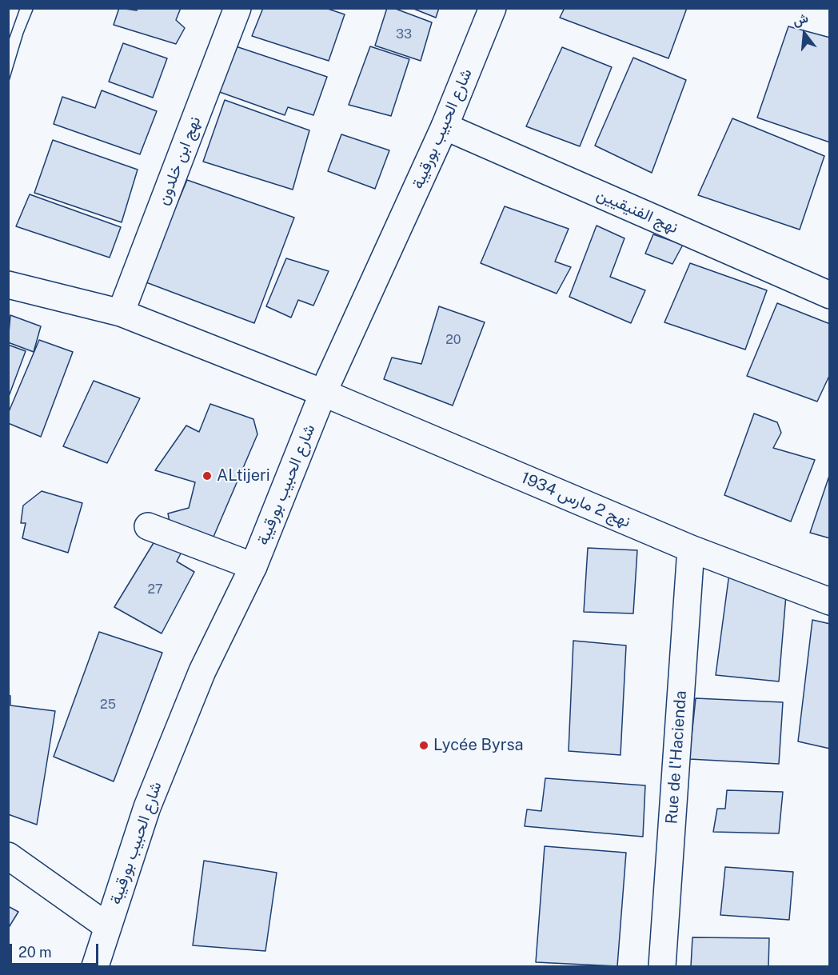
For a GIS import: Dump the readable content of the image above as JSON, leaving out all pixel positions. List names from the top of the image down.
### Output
{
  "streets": {
    "street": [
      "شارع الحبيب بورقيبة",
      "نهج ابن خلدون",
      "نهج الفنيقيين",
      "نهج 2 مارس 1934",
      "Rue de l'Hacienda"
    ]
  },
  "crossings": [
    ["شارع الحبيب بورقيبة", "نهج الفنيقيين"],
    ["شارع الحبيب بورقيبة", "نهج 2 مارس 1934"],
    ["نهج ابن خلدون", "نهج 2 مارس 1934"],
    ["نهج 2 مارس 1934", "Rue de l'Hacienda"]
  ],
  "places": ["ALtijeri", "Lycée Byrsa"],
  "house_numbers": [
    "33",
    "20",
    "27",
    "25"
  ],
  "scale_bar": "20 m",
  "north": "top"
}
